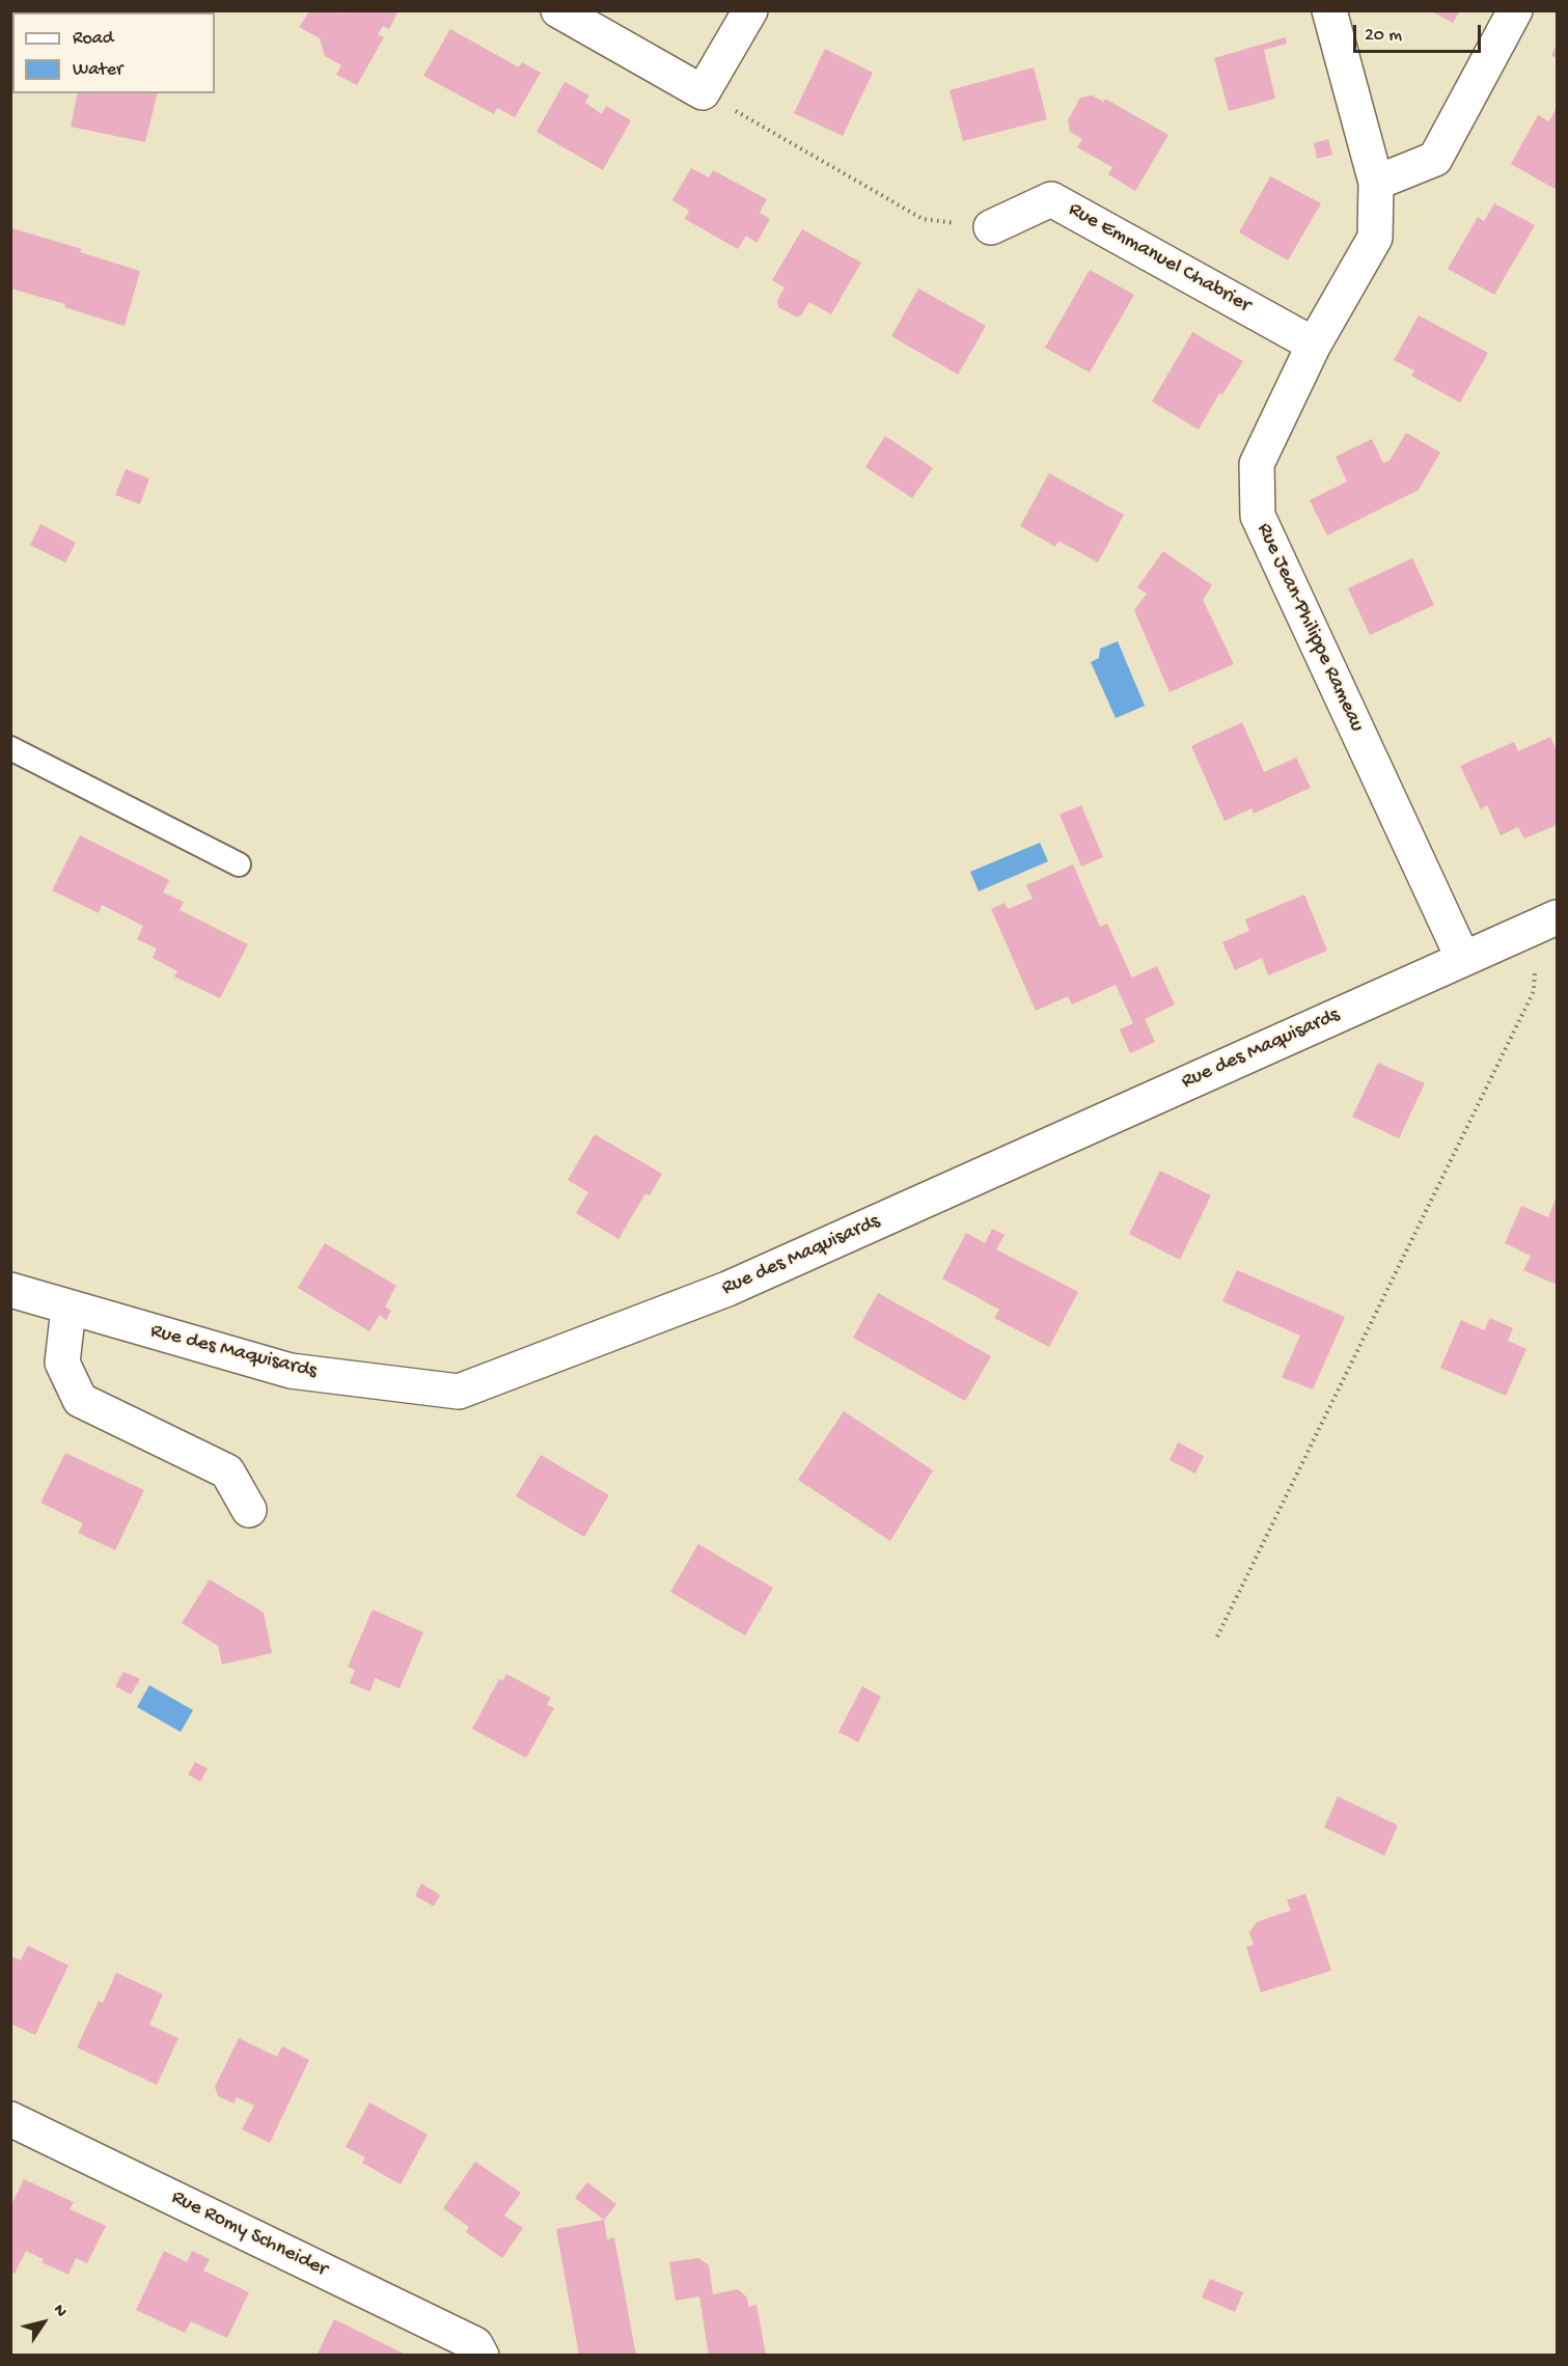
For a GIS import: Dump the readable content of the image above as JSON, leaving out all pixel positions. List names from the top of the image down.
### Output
{
  "streets": {
    "street": [
      "Rue Emmanuel Chabrier",
      "Rue Jean-Philippe Rameau",
      "Rue des Maquisards",
      "Rue Romy Schneider"
    ]
  },
  "crossings": [
    ["Rue Emmanuel Chabrier", "Rue Jean-Philippe Rameau"],
    ["Rue Jean-Philippe Rameau", "Rue des Maquisards"]
  ],
  "legend": ["Road", "Water"],
  "scale_bar": "20 m",
  "north": "top right"
}
